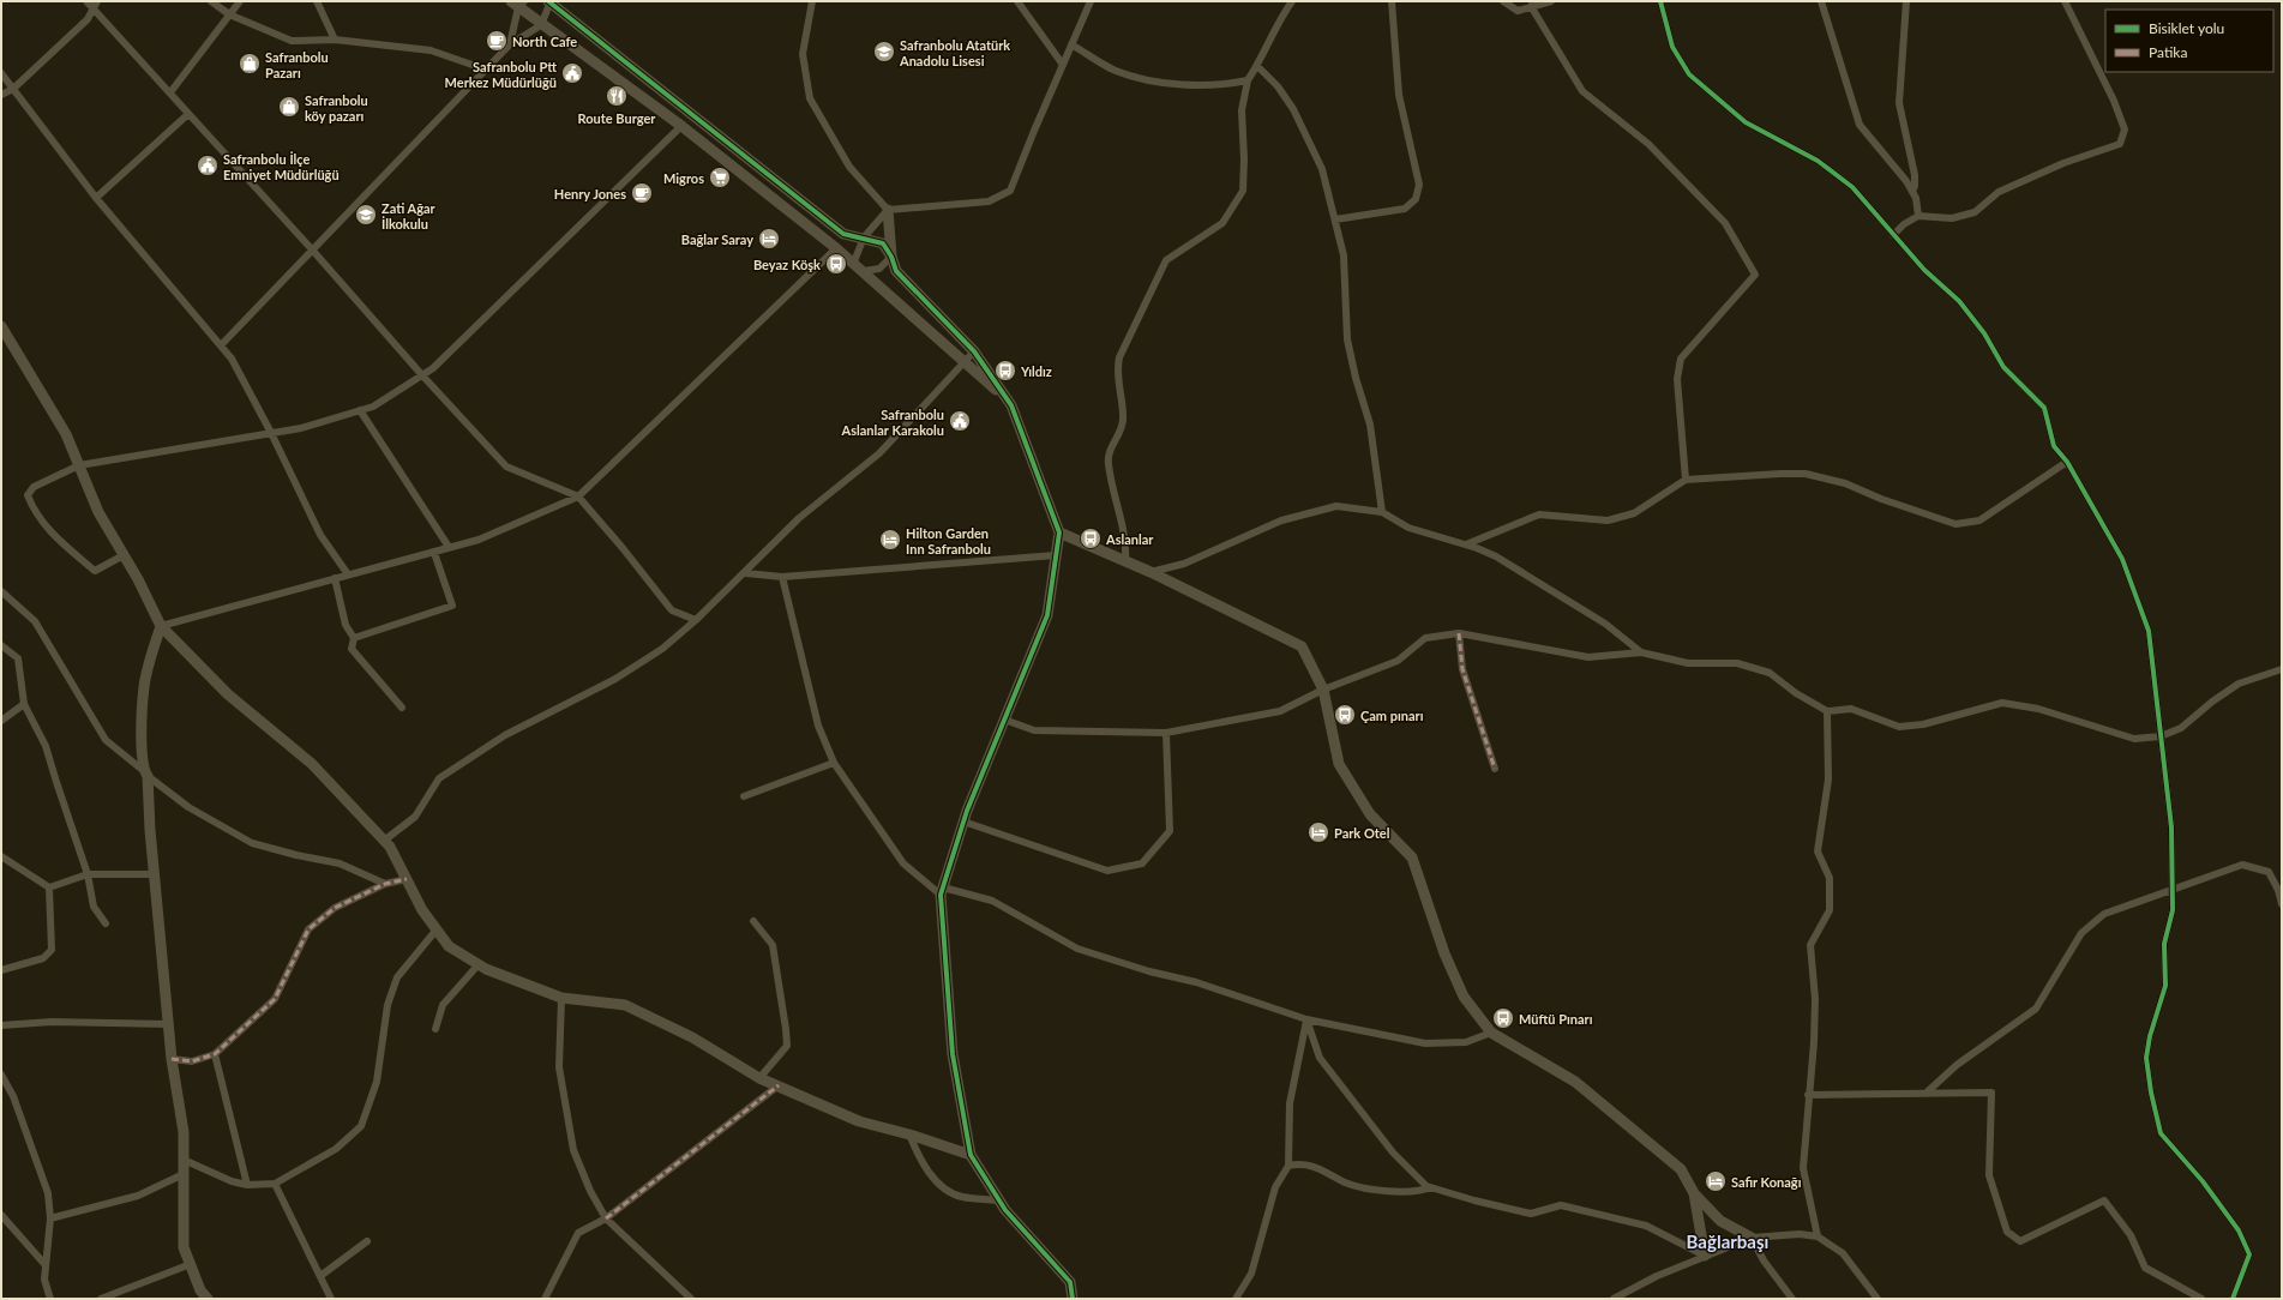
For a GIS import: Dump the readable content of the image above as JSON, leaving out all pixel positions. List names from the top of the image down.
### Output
{
  "districts": ["Bağlarbaşı"],
  "places": {
    "cafe": ["North Cafe", "Henry Jones"],
    "school or university": ["Safranbolu Atatürk Anadolu Lisesi", "Zati Ağar İlkokulu"],
    "shop": ["Safranbolu Pazarı", "Safranbolu köy pazarı"],
    "public building": ["Safranbolu Ptt Merkez Müdürlüğü", "Safranbolu İlçe Emniyet Müdürlüğü", "Safranbolu Aslanlar Karakolu"],
    "restaurant": ["Route Burger"],
    "supermarket": ["Migros"],
    "hotel": [
      "Bağlar Saray",
      "Hilton Garden Inn Safranbolu",
      "Park Otel",
      "Safir Konağı"
    ],
    "bus stop": [
      "Beyaz Köşk",
      "Yıldız",
      "Aslanlar",
      "Çam pınarı",
      "Müftü Pınarı"
    ]
  },
  "legend": ["Bisiklet yolu", "Patika"]
}
